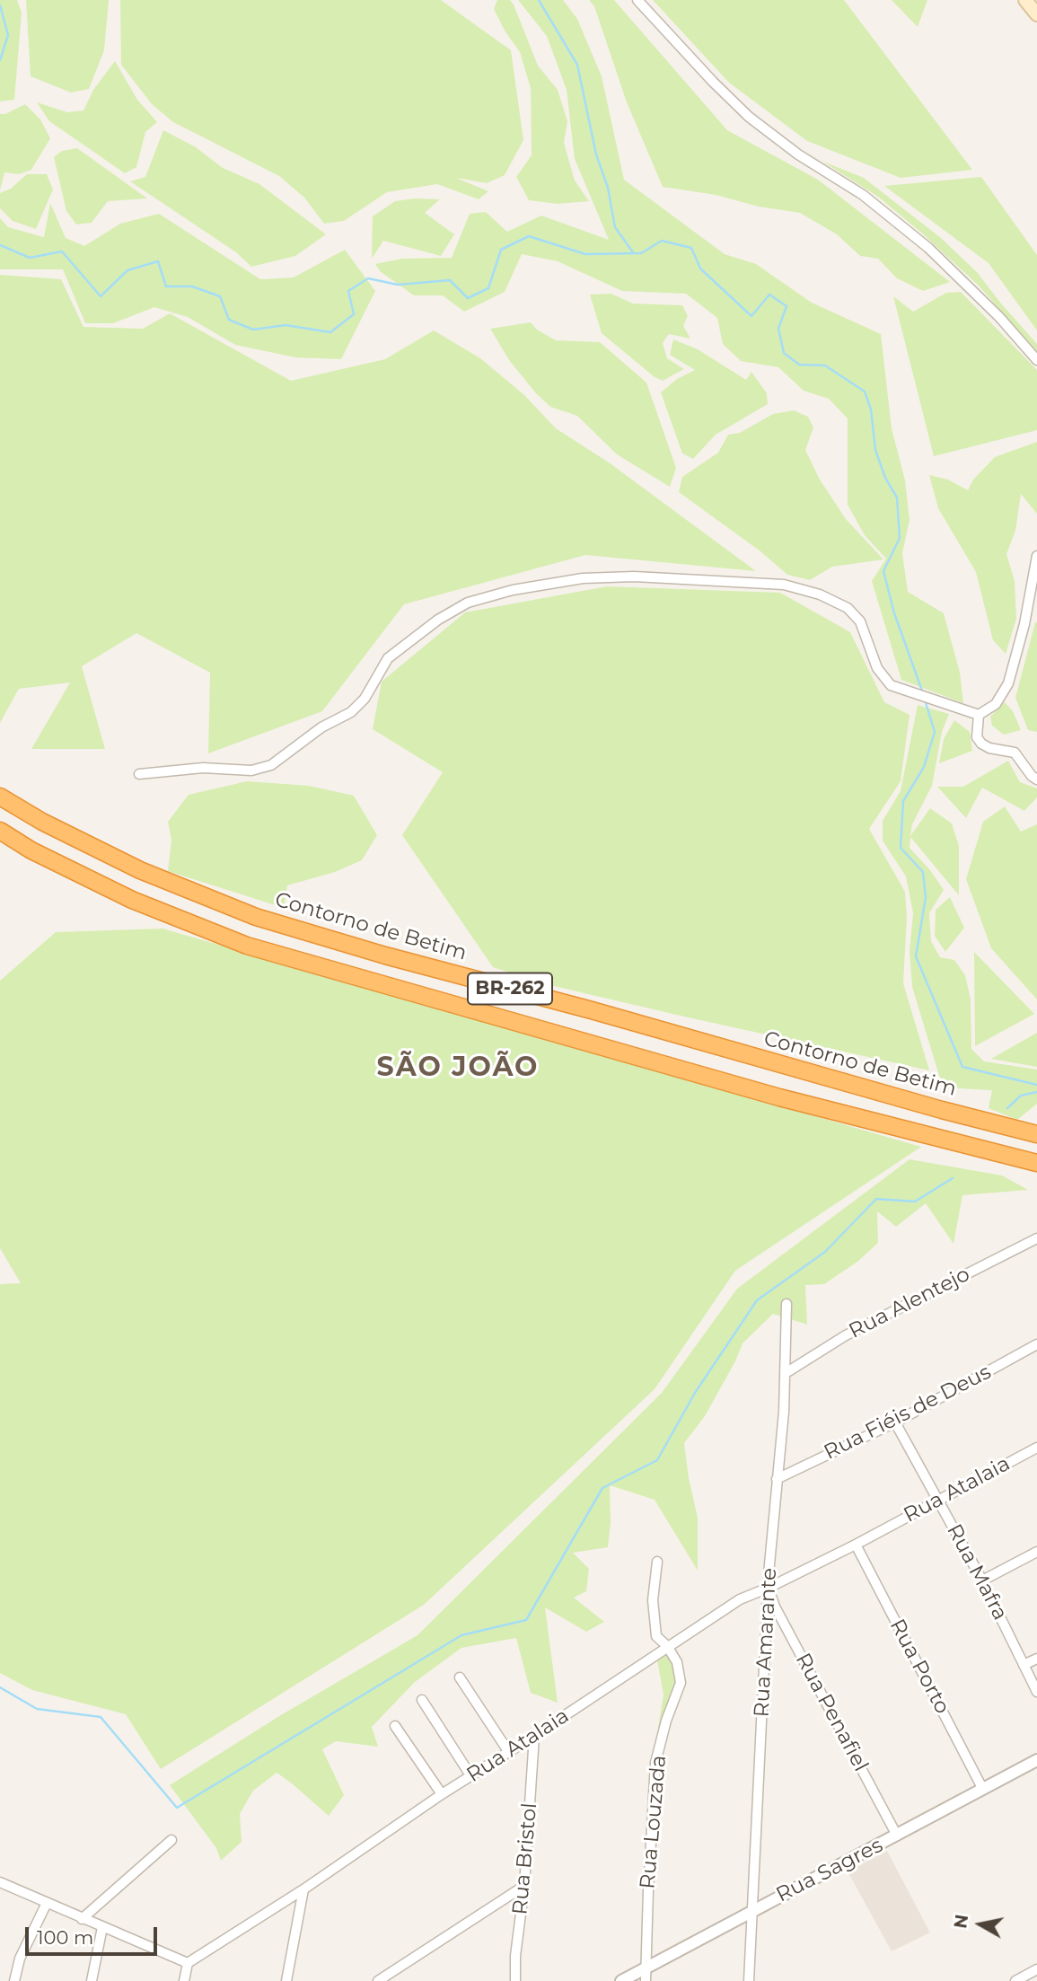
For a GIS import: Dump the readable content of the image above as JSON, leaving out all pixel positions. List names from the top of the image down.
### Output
{
  "streets": {
    "highway": ["Contorno de Betim", "BR-262"],
    "street": [
      "Rua Alentejo",
      "Rua Fiéis de Deus",
      "Rua Atalaia",
      "Rua Mafra",
      "Rua Amarante",
      "Rua Porto",
      "Rua Penafiel",
      "Rua Louzada",
      "Rua Bristol",
      "Rua Sagres"
    ]
  },
  "crossings": [
    ["Rua Alentejo", "Rua Amarante"],
    ["Rua Fiéis de Deus", "Rua Mafra"],
    ["Rua Fiéis de Deus", "Rua Amarante"],
    ["Rua Atalaia", "Rua Mafra"],
    ["Rua Atalaia", "Rua Amarante"],
    ["Rua Atalaia", "Rua Porto"],
    ["Rua Atalaia", "Rua Penafiel"],
    ["Rua Atalaia", "Rua Louzada"],
    ["Rua Atalaia", "Rua Bristol"],
    ["Rua Amarante", "Rua Penafiel"],
    ["Rua Amarante", "Rua Sagres"],
    ["Rua Porto", "Rua Sagres"],
    ["Rua Penafiel", "Rua Sagres"],
    ["Rua Louzada", "Rua Sagres"]
  ],
  "districts": ["SÃO JOÃO"],
  "scale_bar": "100 m",
  "north": "left"
}
